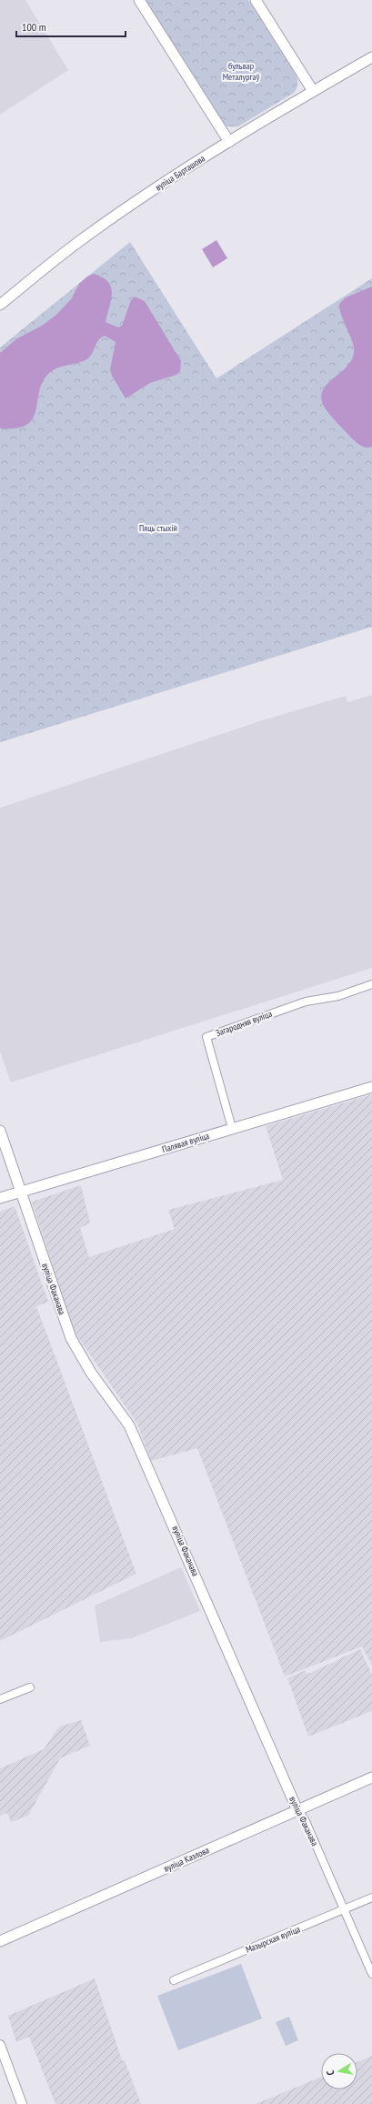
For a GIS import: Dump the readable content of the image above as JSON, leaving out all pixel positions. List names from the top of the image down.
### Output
{
  "streets": {
    "main road": [
      "вуліца Барташова",
      "Палявая вуліца",
      "вуліца Факанава",
      "вуліца Казлова"
    ],
    "street": ["Загародняя вуліца", "Мазырская вуліца"]
  },
  "crossings": [
    ["Загародняя вуліца", "Палявая вуліца"],
    ["Палявая вуліца", "вуліца Факанава"],
    ["вуліца Факанава", "вуліца Казлова"],
    ["вуліца Факанава", "Мазырская вуліца"]
  ],
  "parks": ["бульвар Металургаў", "Пяць стыхій"],
  "scale_bar": "100 m",
  "north": "left"
}
